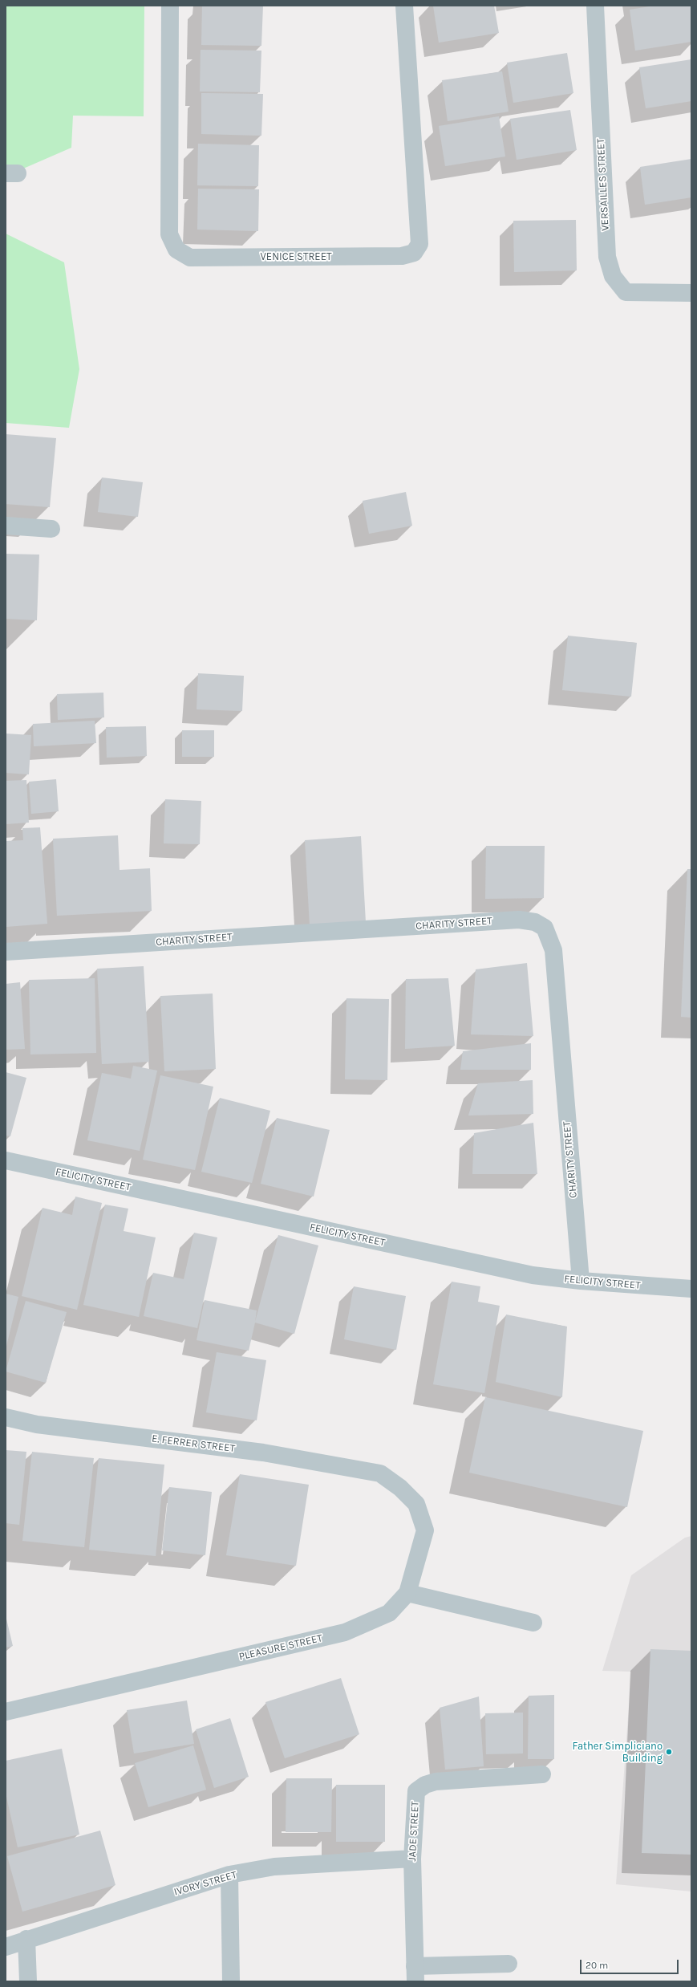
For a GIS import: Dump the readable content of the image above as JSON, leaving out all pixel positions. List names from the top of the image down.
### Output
{
  "streets": {
    "street": [
      "VERSAILLES STREET",
      "VENICE STREET",
      "CHARITY STREET",
      "FELICITY STREET",
      "E. FERRER STREET",
      "PLEASURE STREET",
      "JADE STREET",
      "IVORY STREET"
    ]
  },
  "crossings": [
    ["CHARITY STREET", "FELICITY STREET"],
    ["E. FERRER STREET", "PLEASURE STREET"],
    ["JADE STREET", "IVORY STREET"]
  ],
  "places": ["Father Simpliciano Building"],
  "scale_bar": "20 m"
}
